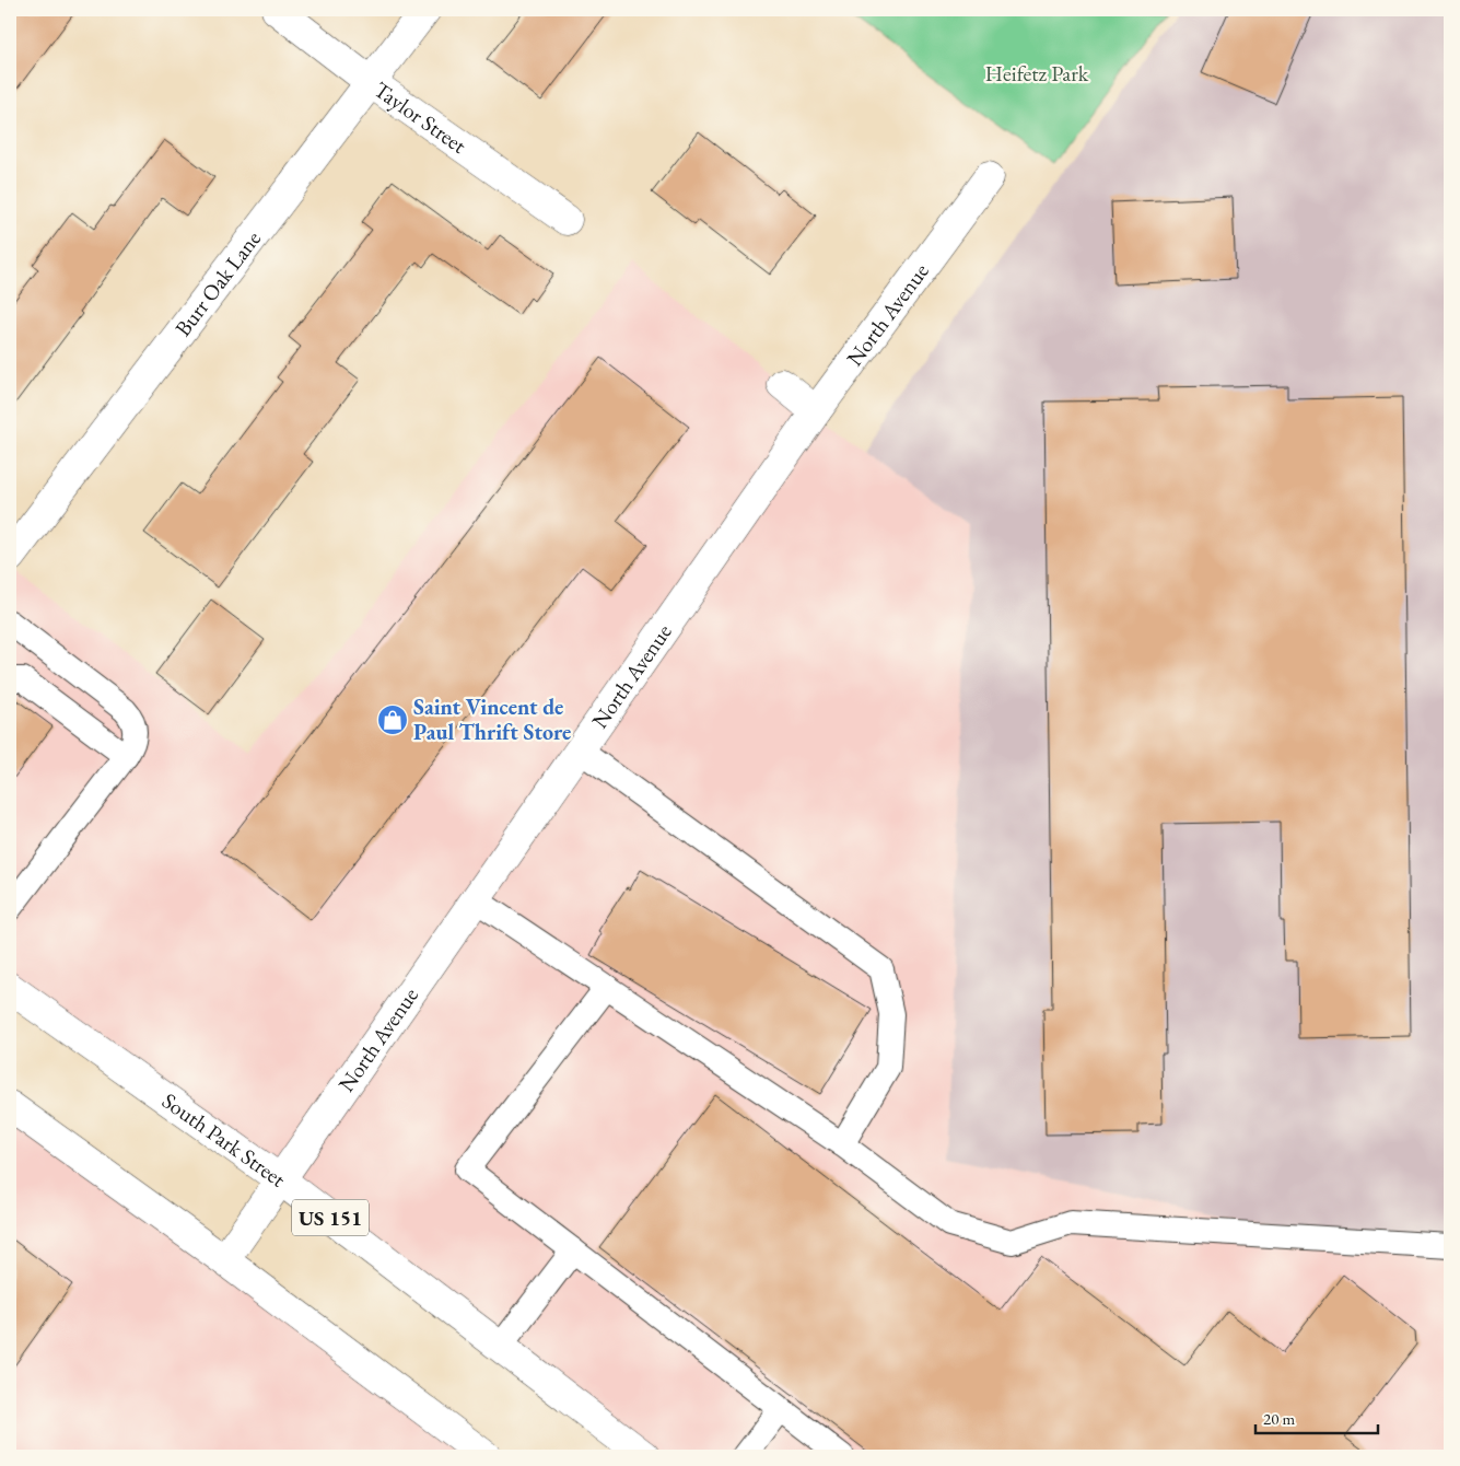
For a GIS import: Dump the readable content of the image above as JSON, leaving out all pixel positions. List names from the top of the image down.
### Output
{
  "streets": {
    "street": [
      "Taylor Street",
      "Burr Oak Lane",
      "North Avenue",
      "South Park Street",
      "US 151"
    ]
  },
  "crossings": [
    ["Taylor Street", "Burr Oak Lane"],
    ["North Avenue", "South Park Street"]
  ],
  "parks": ["Heifetz Park"],
  "places": {
    "shop": ["Saint Vincent de Paul Thrift Store"]
  },
  "scale_bar": "20 m"
}
